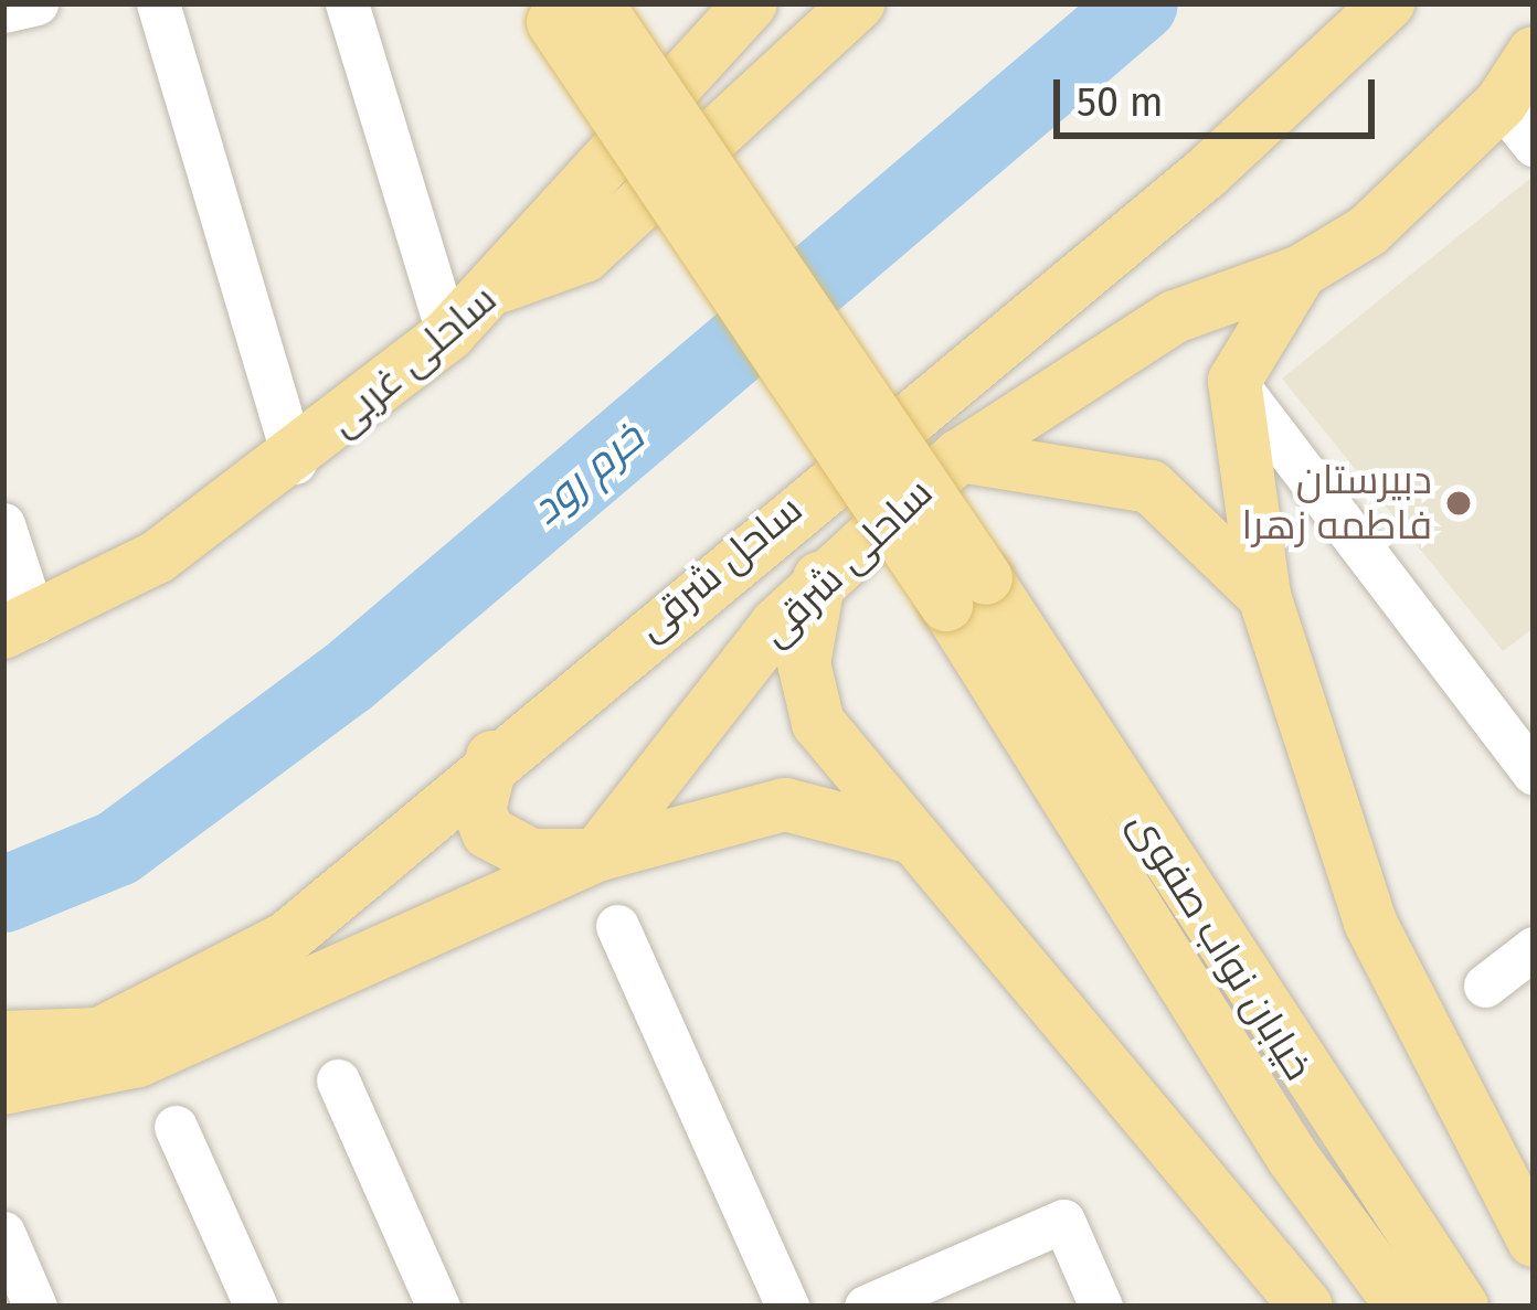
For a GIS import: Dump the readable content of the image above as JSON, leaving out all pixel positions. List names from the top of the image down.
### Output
{
  "streets": {
    "main road": [
      "ساحلی غربی",
      "ساحلی شرقی",
      "ساحل شرقی",
      "خیابان نواب صفوی"
    ]
  },
  "water": ["خرم رود"],
  "places": ["دبیرستان فاطمه زهرا"],
  "scale_bar": "50 m"
}
